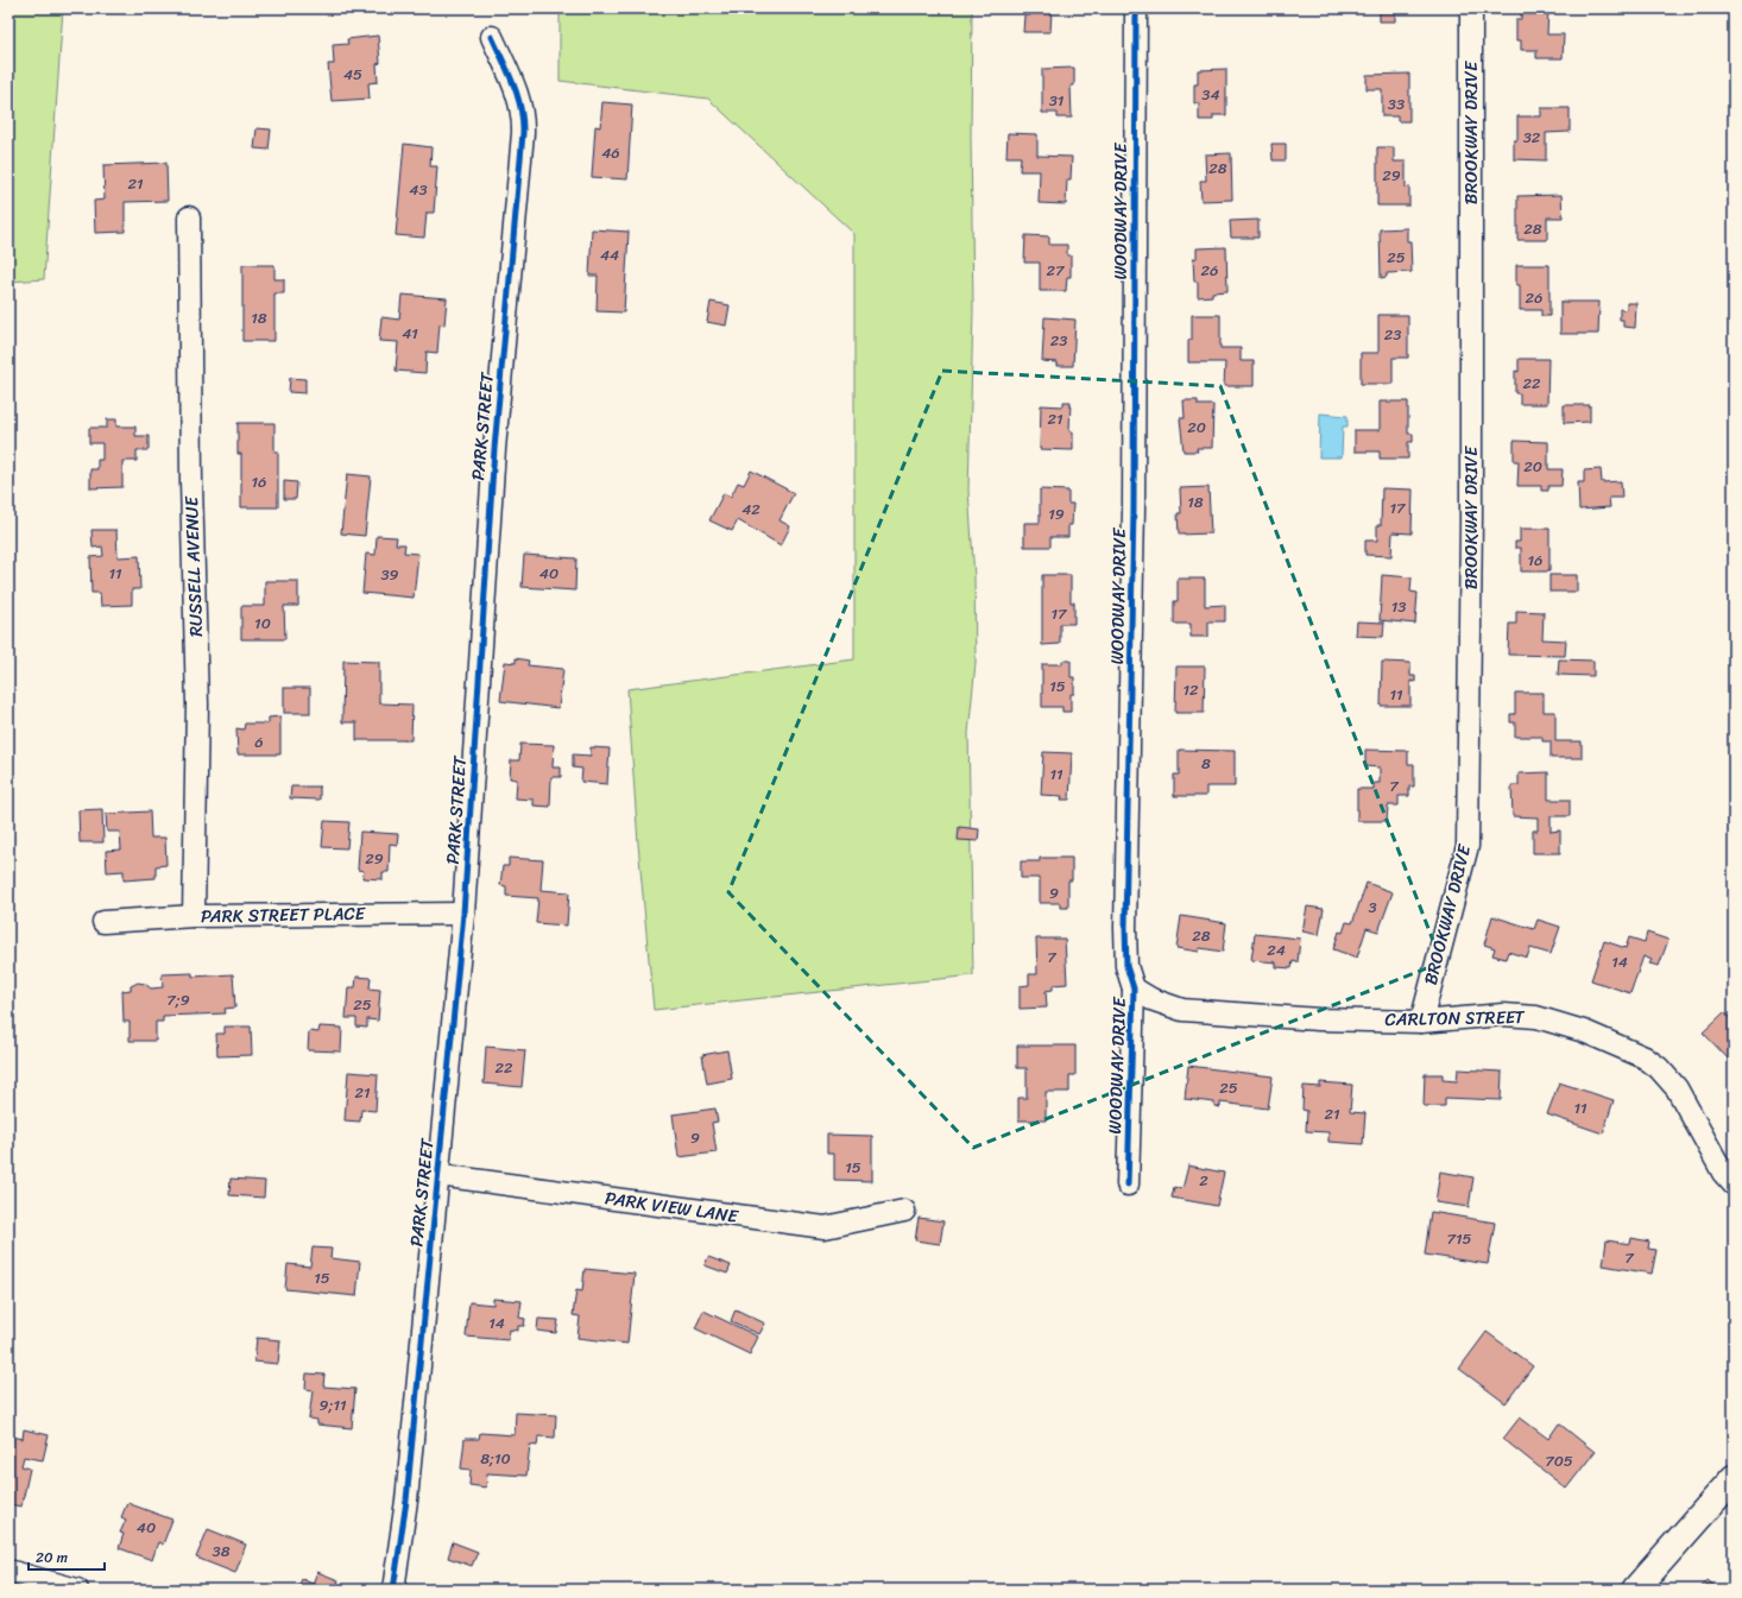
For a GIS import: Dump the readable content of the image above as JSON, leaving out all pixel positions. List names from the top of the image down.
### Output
{
  "streets": {
    "street": [
      "BROOKWAY DRIVE",
      "WOODWAY DRIVE",
      "PARK STREET",
      "RUSSELL AVENUE",
      "PARK STREET PLACE",
      "CARLTON STREET",
      "PARK VIEW LANE"
    ]
  },
  "crossings": [
    ["BROOKWAY DRIVE", "CARLTON STREET"],
    ["WOODWAY DRIVE", "CARLTON STREET"],
    ["PARK STREET", "PARK STREET PLACE"],
    ["PARK STREET", "PARK VIEW LANE"],
    ["RUSSELL AVENUE", "PARK STREET PLACE"]
  ],
  "house_numbers": [
    "45",
    "34",
    "31",
    "33",
    "32",
    "46",
    "28",
    "29",
    "21",
    "43",
    "28",
    "44",
    "25",
    "27",
    "26",
    "26",
    "18",
    "41",
    "23",
    "23",
    "22",
    "21",
    "20",
    "20",
    "16",
    "18",
    "17",
    "42",
    "19",
    "16",
    "11",
    "40",
    "39",
    "13",
    "17",
    "10",
    "15",
    "12",
    "11",
    "6",
    "8",
    "11",
    "7",
    "29",
    "9",
    "3",
    "28",
    "24",
    "7",
    "14",
    "7;9",
    "25",
    "22",
    "25",
    "21",
    "11",
    "21",
    "9",
    "15",
    "2",
    "715",
    "7",
    "15",
    "14",
    "9;11",
    "8;10",
    "705",
    "40",
    "38"
  ],
  "scale_bar": "20 m"
}
